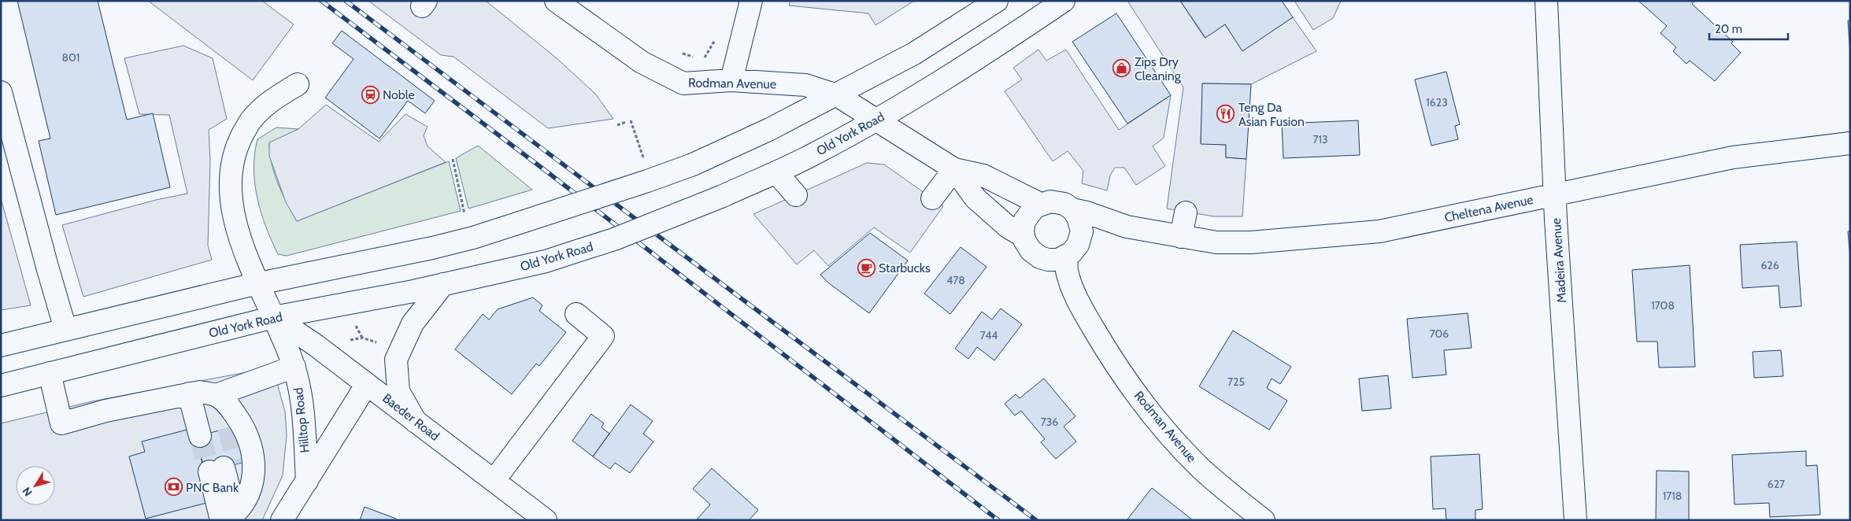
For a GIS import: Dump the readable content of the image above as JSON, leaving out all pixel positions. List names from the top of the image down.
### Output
{
  "streets": {
    "main road": [
      "Rodman Avenue",
      "Old York Road",
      "Cheltena Avenue",
      "Madeira Avenue",
      "Baeder Road",
      "Hilltop Road"
    ]
  },
  "crossings": [
    ["Rodman Avenue", "Cheltena Avenue"],
    ["Old York Road", "Baeder Road"],
    ["Old York Road", "Hilltop Road"],
    ["Cheltena Avenue", "Madeira Avenue"],
    ["Baeder Road", "Hilltop Road"]
  ],
  "places": {
    "shop": ["Zips Dry Cleaning"],
    "station": ["Noble"],
    "restaurant": ["Teng Da Asian Fusion"],
    "cafe": ["Starbucks"],
    "bank": ["PNC Bank"]
  },
  "house_numbers": [
    "801",
    "1623",
    "713",
    "626",
    "478",
    "1708",
    "706",
    "744",
    "725",
    "736",
    "627",
    "1718"
  ],
  "scale_bar": "20 m",
  "north": "bottom left"
}
